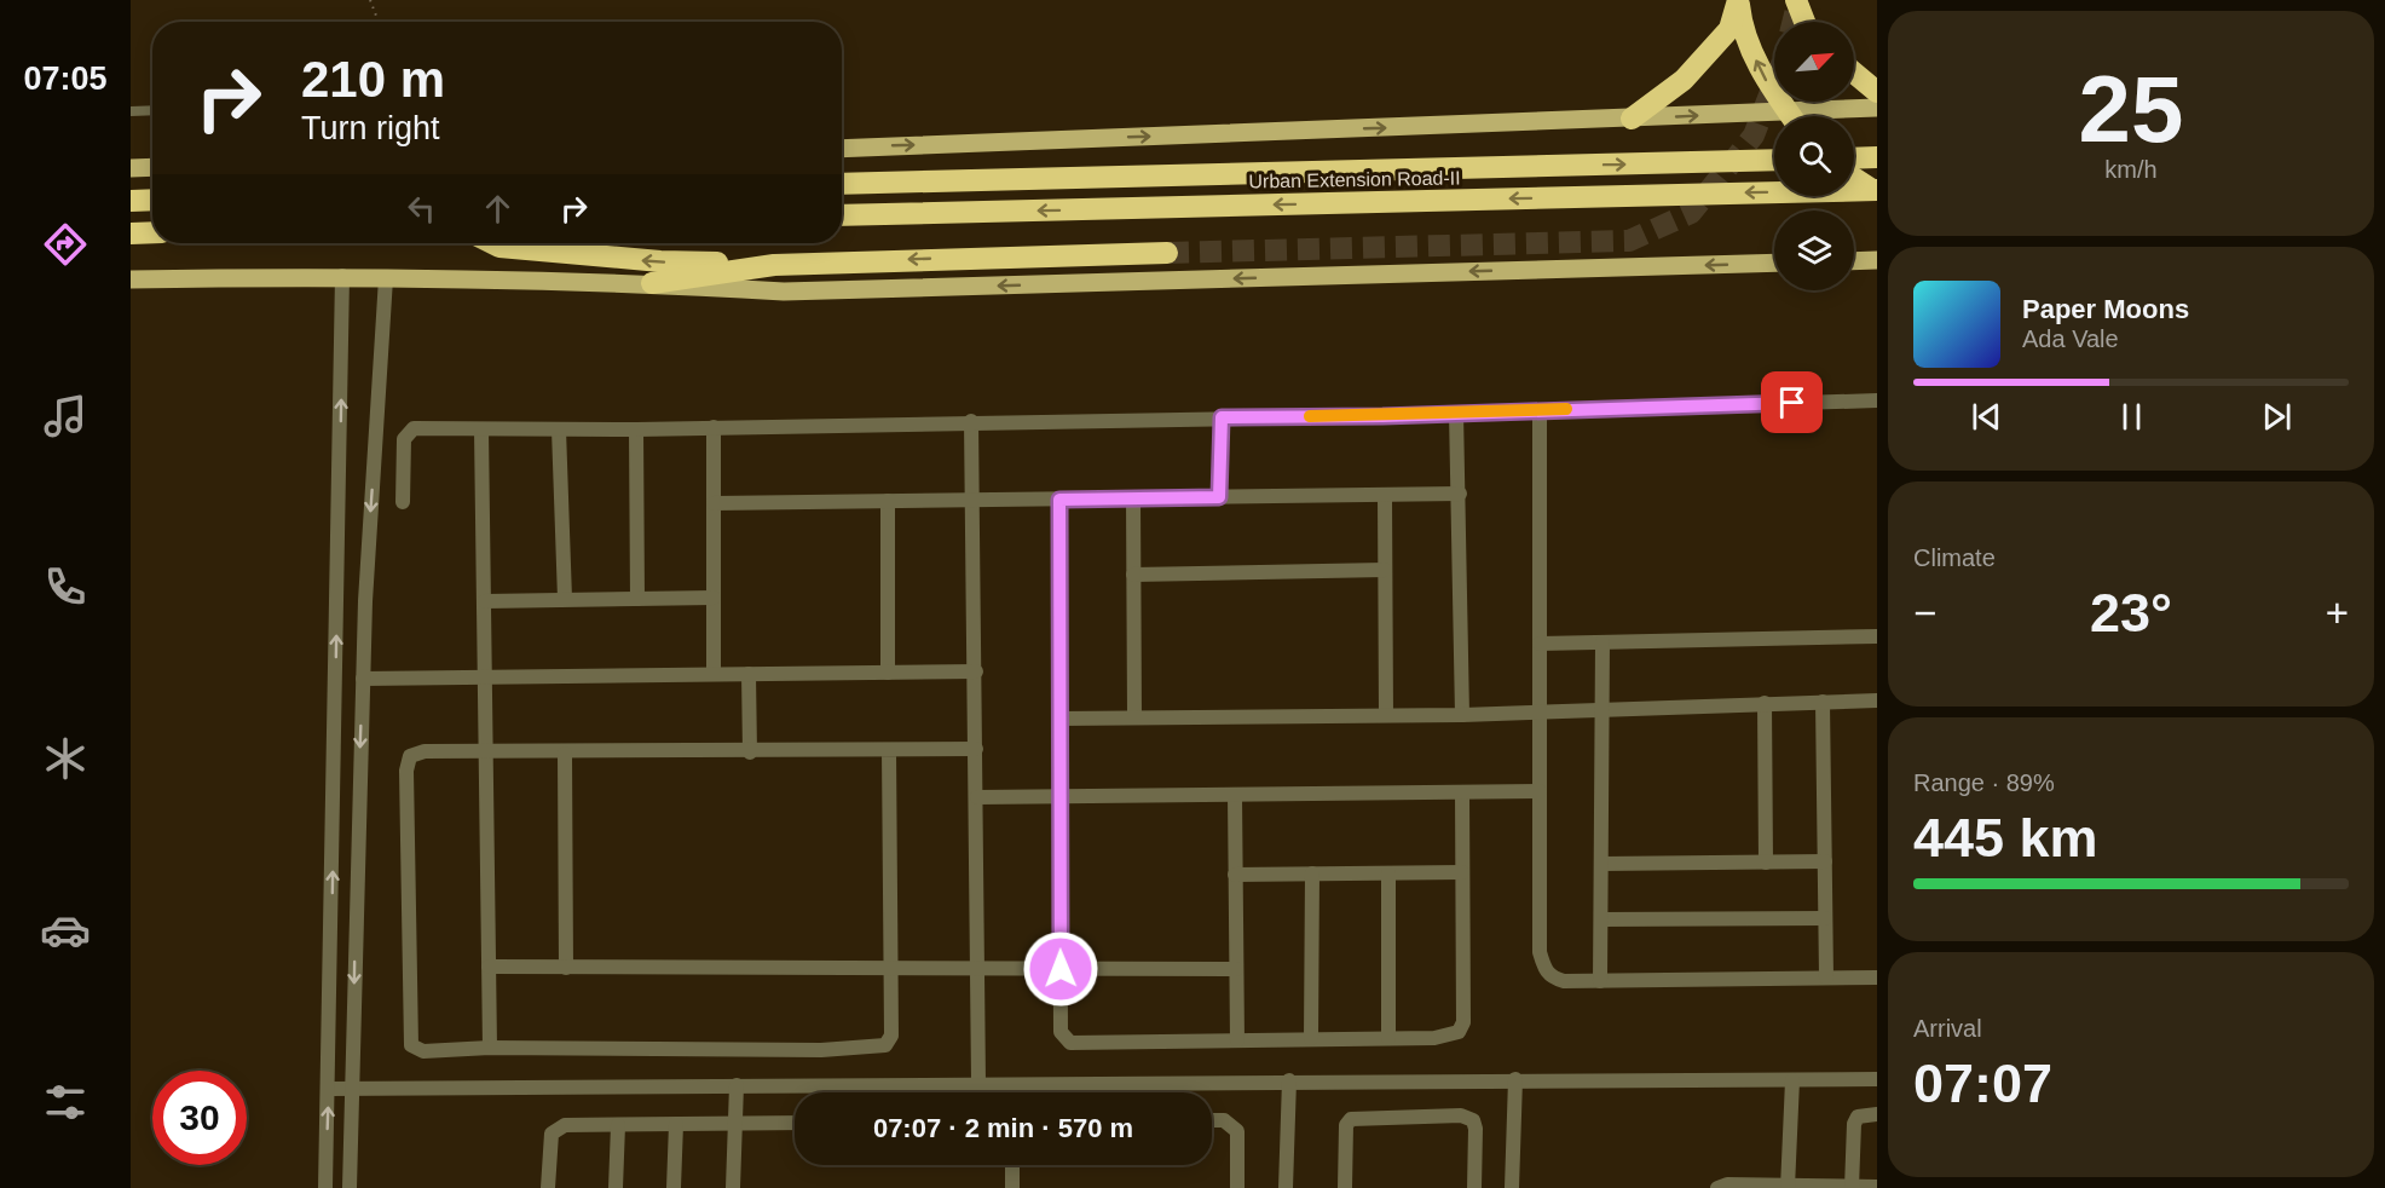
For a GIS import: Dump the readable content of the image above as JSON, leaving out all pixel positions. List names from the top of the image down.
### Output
{
  "streets": {
    "highway": ["Urban Extension Road-II"]
  },
  "north": "top right",
  "page": {
    "tabs": "07:05",
    "tile": [
      ["25", "km/h"],
      "Climate",
      ["Range · 89%", "445 km"],
      ["Arrival", "07:07"]
    ],
    "turn": ["210 m", "Turn right"],
    "song": ["Paper Moons", "Ada Vale"],
    "heat": ["−", "23°", "+"],
    "limit": "30",
    "trip": "07:07 · 2 min · 570 m"
  }
}
